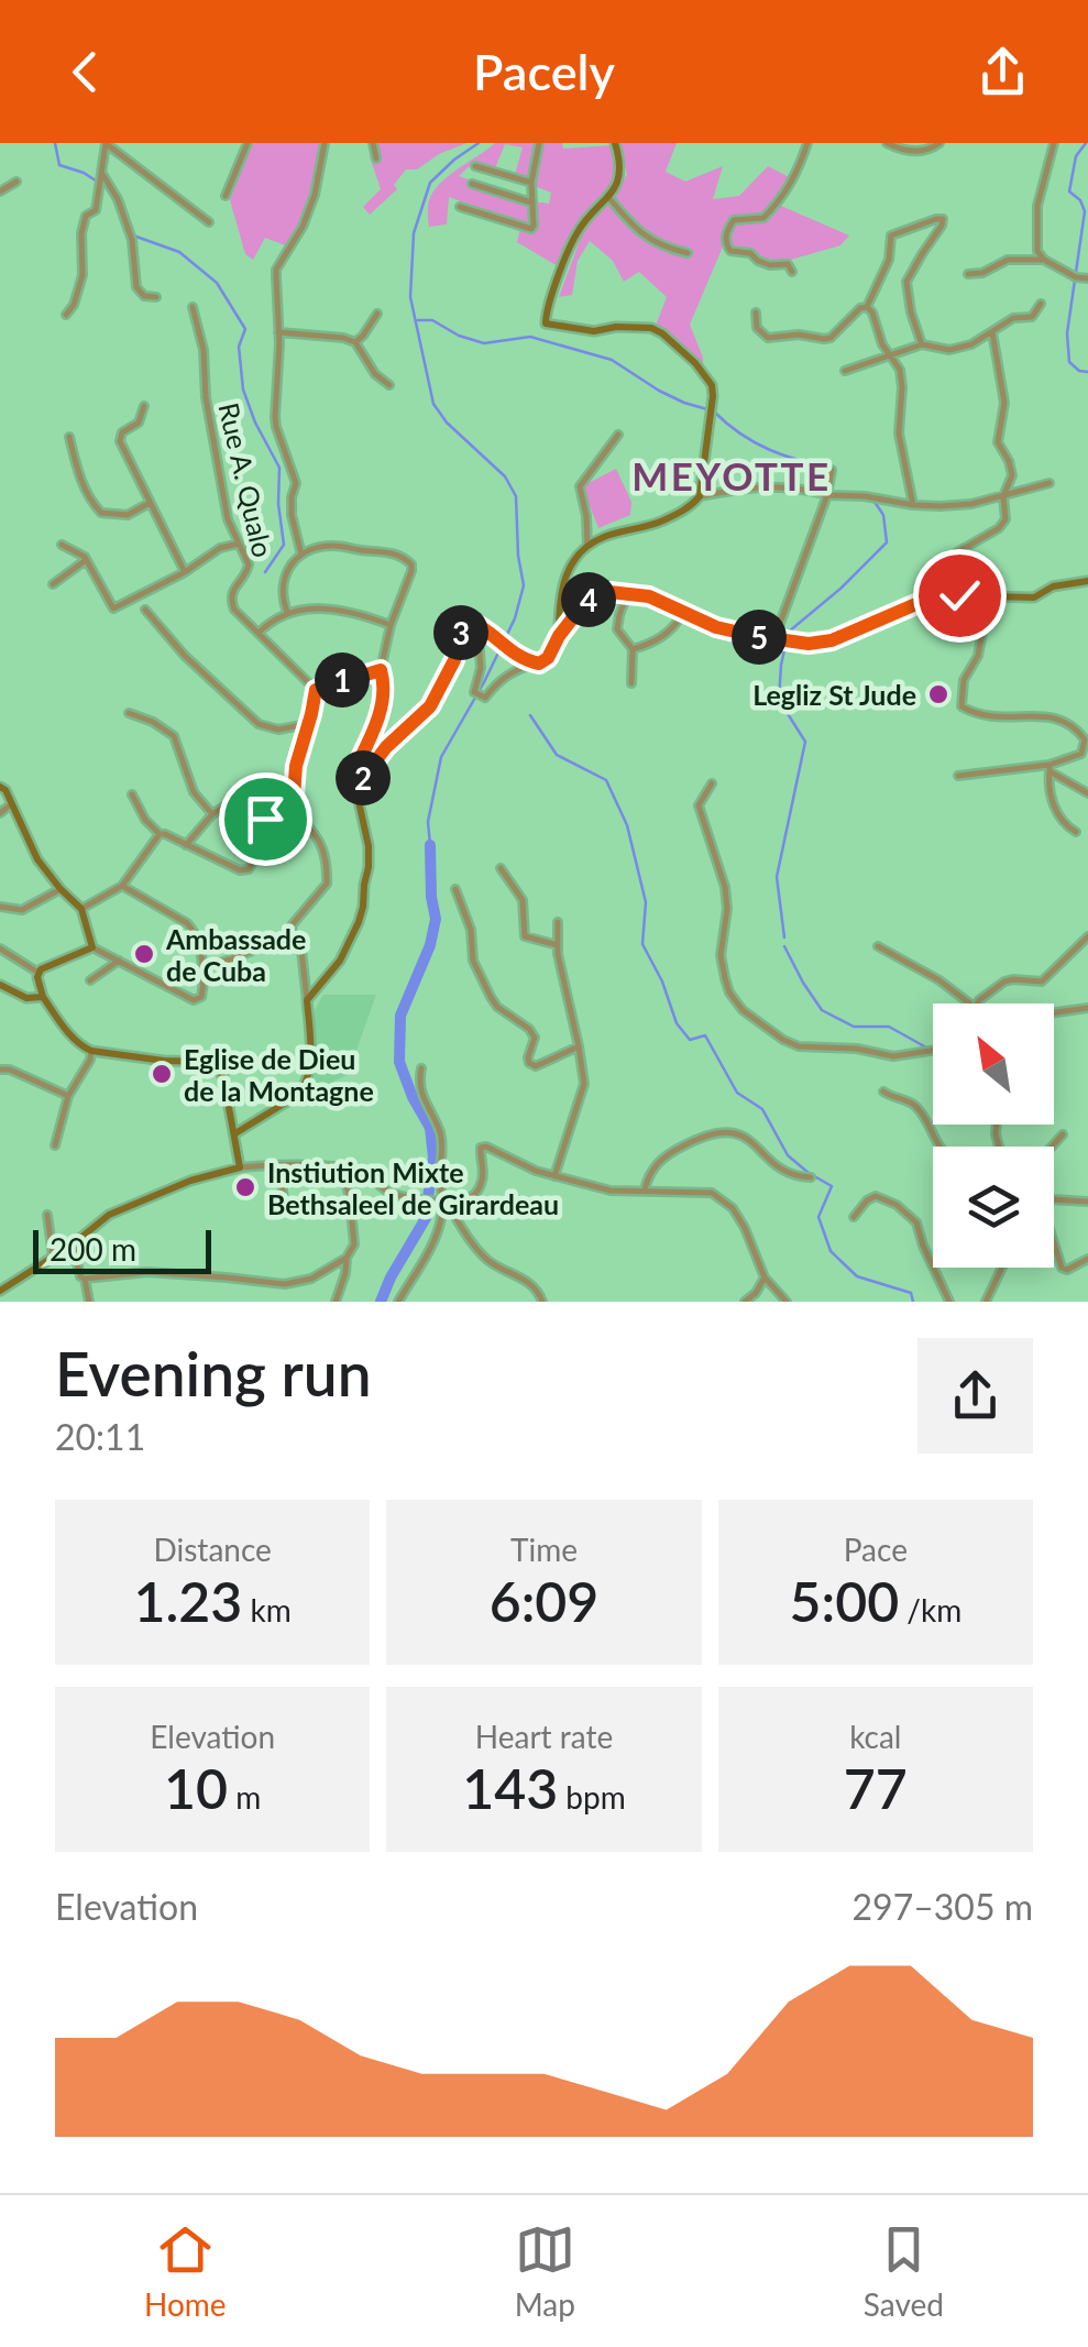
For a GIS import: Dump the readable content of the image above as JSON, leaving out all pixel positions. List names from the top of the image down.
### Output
{
  "streets": {
    "street": ["Rue A. Qualo"]
  },
  "districts": ["MEYOTTE"],
  "places": [
    "Legliz St Jude",
    "Ambassade de Cuba",
    "Eglise de Dieu de la Montagne",
    "Instiution Mixte Bethsaleel de Girardeau"
  ],
  "scale_bar": "200 m",
  "north": "top left",
  "page": {
    "header": "Pacely",
    "pins": [
      "4",
      "3",
      "5",
      "1",
      "2"
    ],
    "scale": "200 m",
    "heading": ["Evening run", "20:11"],
    "stats": [
      ["Distance", "1.23 km"],
      ["Time", "6:09"],
      ["Pace", "5:00 /km"],
      ["Elevation", "10 m"],
      ["Heart rate", "143 bpm"],
      ["kcal", "77"]
    ],
    "chart": ["Elevation", "297–305 m"],
    "tabs": ["Home", "Map", "Saved"]
  }
}
